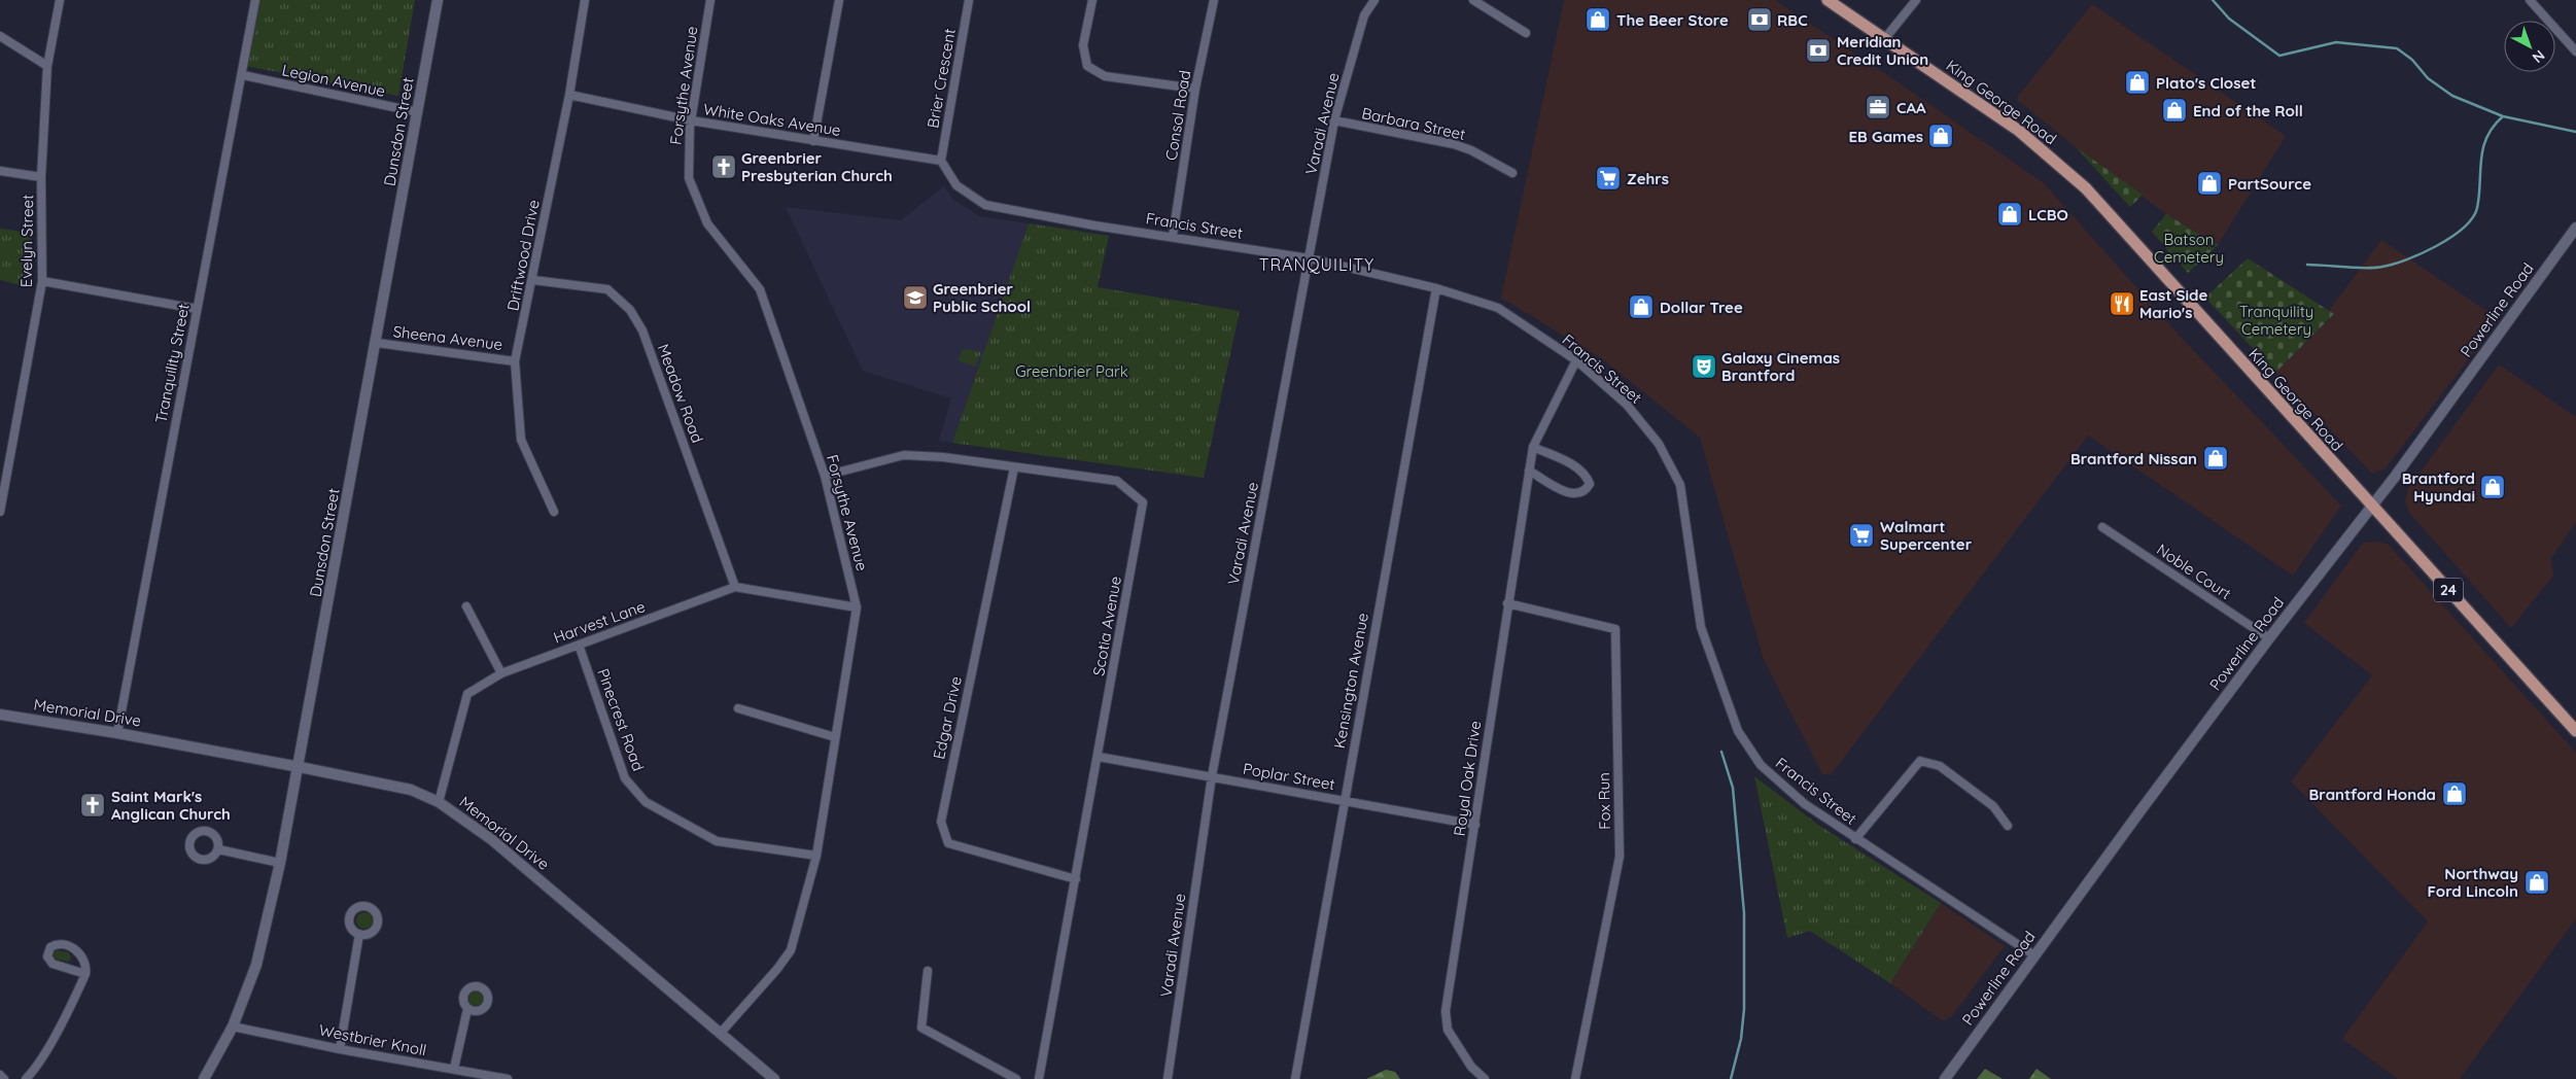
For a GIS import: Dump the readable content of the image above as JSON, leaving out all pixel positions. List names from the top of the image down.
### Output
{
  "streets": {
    "main road": [
      "King George Road",
      "Dunsdon Street",
      "Powerline Road",
      "24",
      "Memorial Drive"
    ],
    "street": [
      "Brier Crescent",
      "Legion Avenue",
      "Forsythe Avenue",
      "Consol Road",
      "White Oaks Avenue",
      "Varadi Avenue",
      "Barbara Street",
      "Francis Street",
      "Evelyn Street",
      "Driftwood Drive",
      "Sheena Avenue",
      "Tranquility Street",
      "Meadow Road",
      "Noble Court",
      "Harvest Lane",
      "Scotia Avenue",
      "Kensington Avenue",
      "Edgar Drive",
      "Pinecrest Road",
      "Poplar Street",
      "Royal Oak Drive",
      "Fox Run",
      "Westbrier Knoll"
    ]
  },
  "crossings": [
    ["Brier Crescent", "White Oaks Avenue"],
    ["Brier Crescent", "Francis Street"],
    ["Legion Avenue", "Dunsdon Street"],
    ["Legion Avenue", "Tranquility Street"],
    ["Forsythe Avenue", "White Oaks Avenue"],
    ["Forsythe Avenue", "Harvest Lane"],
    ["Forsythe Avenue", "Scotia Avenue"],
    ["Forsythe Avenue", "Memorial Drive"],
    ["Forsythe Avenue", "Pinecrest Road"],
    ["King George Road", "Powerline Road"],
    ["Consol Road", "Francis Street"],
    ["White Oaks Avenue", "Francis Street"],
    ["White Oaks Avenue", "Driftwood Drive"],
    ["Varadi Avenue", "Barbara Street"],
    ["Varadi Avenue", "Francis Street"],
    ["Varadi Avenue", "Poplar Street"],
    ["Dunsdon Street", "Sheena Avenue"],
    ["Dunsdon Street", "Memorial Drive"],
    ["Dunsdon Street", "Westbrier Knoll"],
    ["Francis Street", "Powerline Road"],
    ["Francis Street", "Kensington Avenue"],
    ["Francis Street", "Royal Oak Drive"],
    ["Driftwood Drive", "Sheena Avenue"],
    ["Driftwood Drive", "Meadow Road"],
    ["Powerline Road", "Noble Court"],
    ["Tranquility Street", "Memorial Drive"],
    ["Meadow Road", "Harvest Lane"],
    ["Harvest Lane", "Memorial Drive"],
    ["Harvest Lane", "Pinecrest Road"],
    ["Scotia Avenue", "Edgar Drive"],
    ["Scotia Avenue", "Poplar Street"],
    ["Kensington Avenue", "Poplar Street"],
    ["Poplar Street", "Royal Oak Drive"],
    ["Royal Oak Drive", "Fox Run"]
  ],
  "districts": ["TRANQUILITY"],
  "parks": ["Batson Cemetery", "Tranquility Cemetery", "Greenbrier Park"],
  "places": {
    "shop": [
      "The Beer Store",
      "Plato's Closet",
      "End of the Roll",
      "EB Games",
      "PartSource",
      "LCBO",
      "Dollar Tree",
      "Brantford Nissan",
      "Brantford Hyundai",
      "Brantford Honda",
      "Northway Ford Lincoln"
    ],
    "bank": ["RBC", "Meridian Credit Union"],
    "office": ["CAA"],
    "church": ["Greenbrier Presbyterian Church", "Saint Mark's Anglican Church"],
    "supermarket": ["Zehrs", "Walmart Supercenter"],
    "school or university": ["Greenbrier Public School"],
    "restaurant": ["East Side Mario's"],
    "theatre": ["Galaxy Cinemas Brantford"]
  },
  "north": "bottom right"
}
